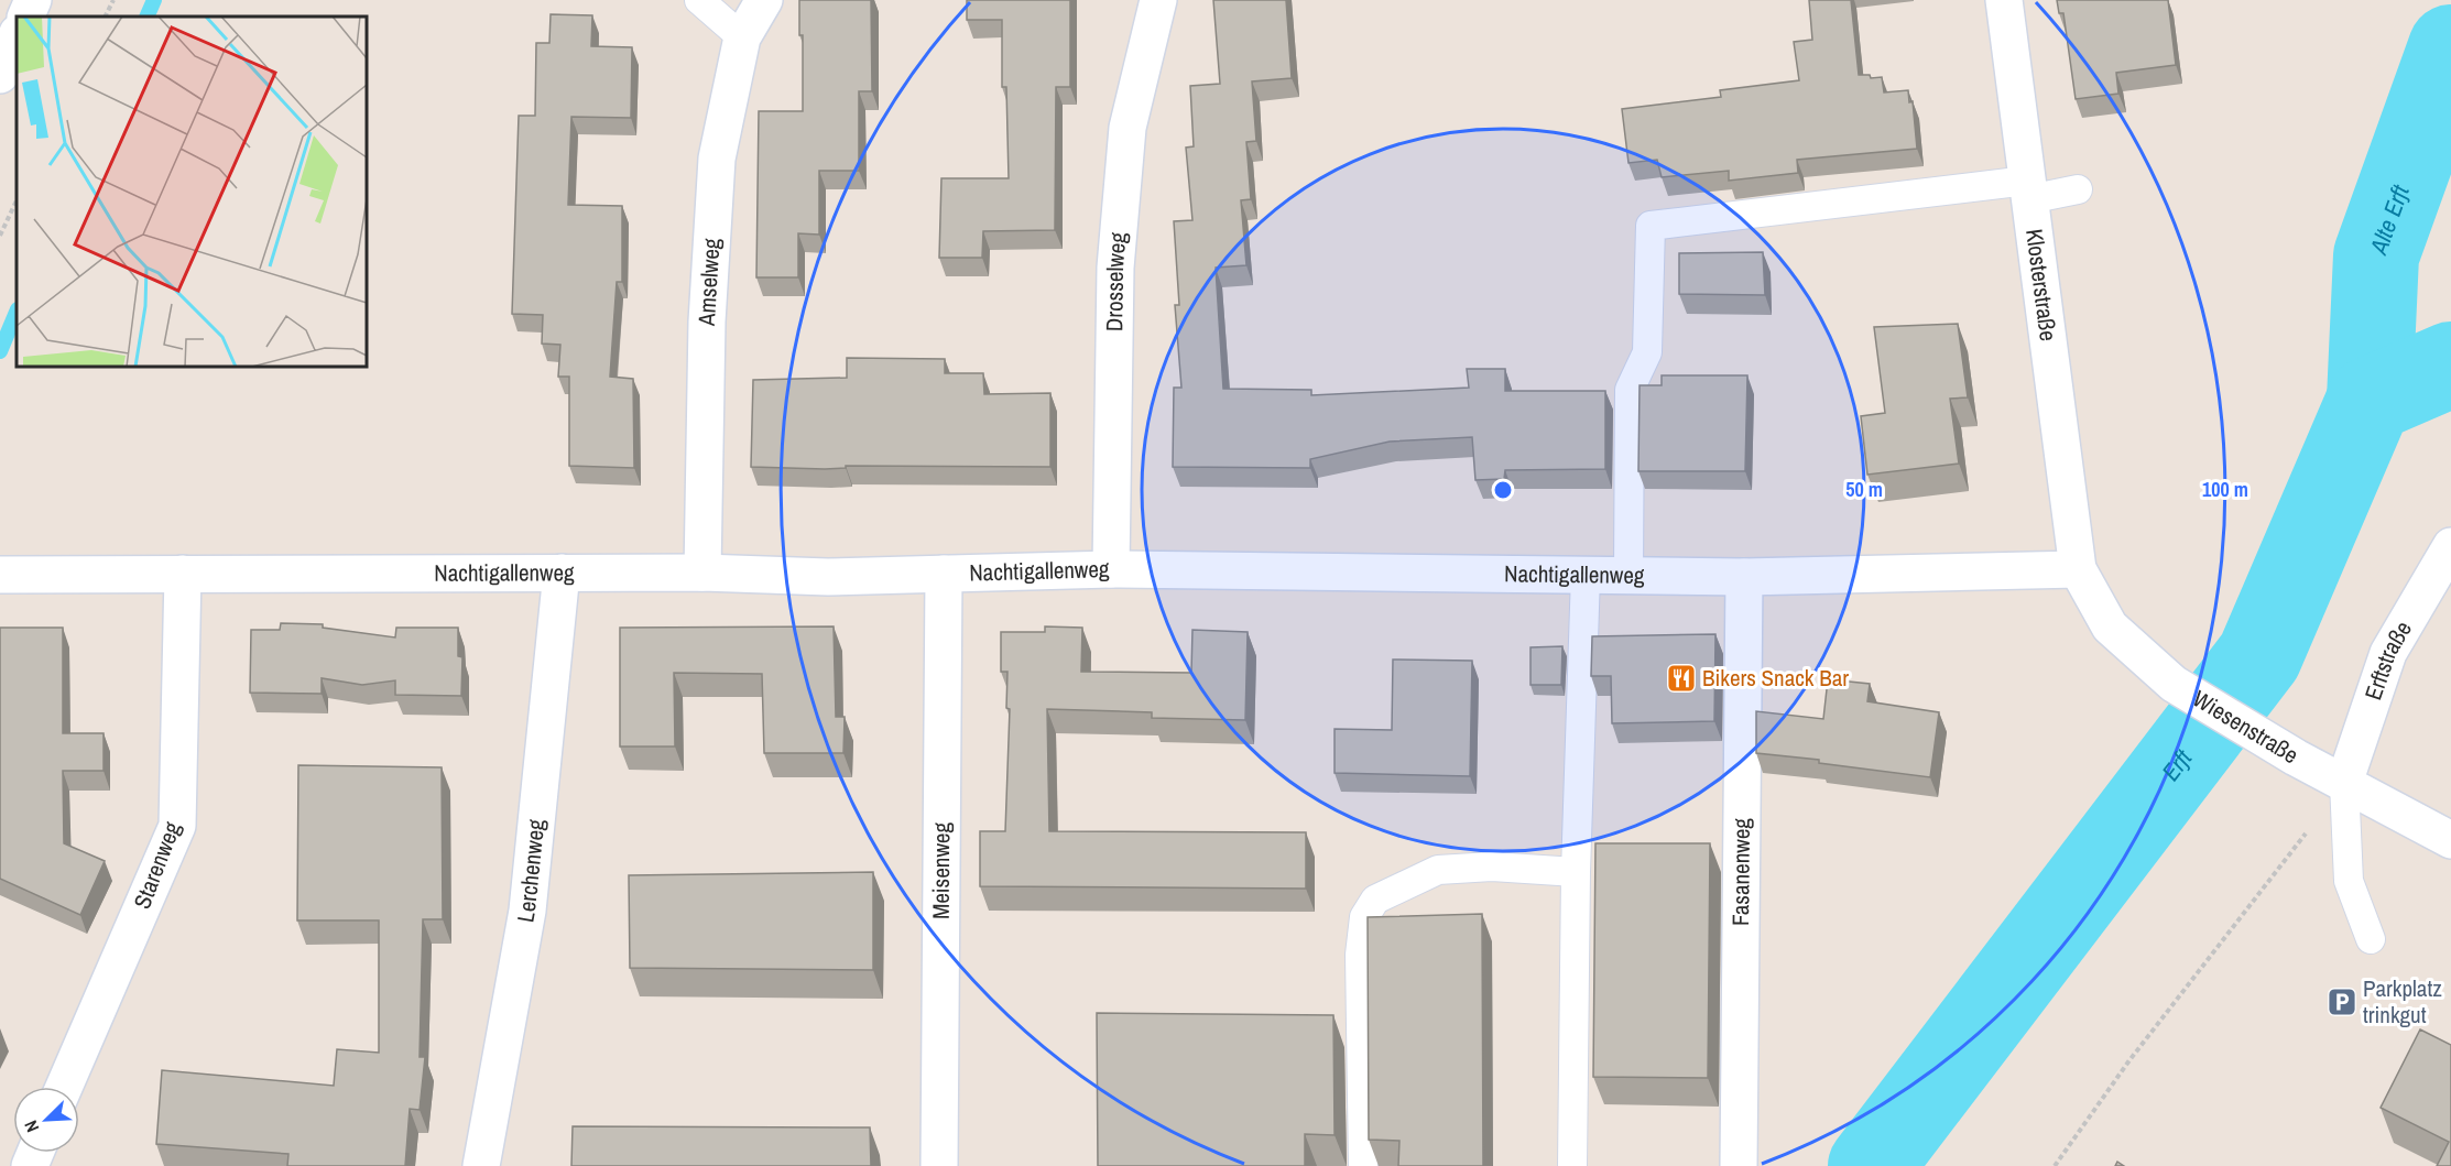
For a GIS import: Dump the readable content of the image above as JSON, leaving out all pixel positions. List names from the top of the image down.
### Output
{
  "streets": {
    "street": [
      "Amselweg",
      "Drosselweg",
      "Klosterstraße",
      "Nachtigallenweg",
      "Erftstraße",
      "Wiesenstraße",
      "Starenweg",
      "Meisenweg",
      "Lerchenweg",
      "Fasanenweg"
    ]
  },
  "crossings": [
    ["Amselweg", "Nachtigallenweg"],
    ["Drosselweg", "Nachtigallenweg"],
    ["Klosterstraße", "Nachtigallenweg"],
    ["Klosterstraße", "Wiesenstraße"],
    ["Nachtigallenweg", "Wiesenstraße"],
    ["Nachtigallenweg", "Starenweg"],
    ["Nachtigallenweg", "Meisenweg"],
    ["Nachtigallenweg", "Lerchenweg"],
    ["Nachtigallenweg", "Fasanenweg"],
    ["Erftstraße", "Wiesenstraße"]
  ],
  "water": ["Alte Erft", "Erft"],
  "places": {
    "restaurant": ["Bikers Snack Bar"],
    "parking": ["Parkplatz trinkgut"]
  },
  "north": "bottom left",
  "rings": ["50 m", "100 m"]
}
